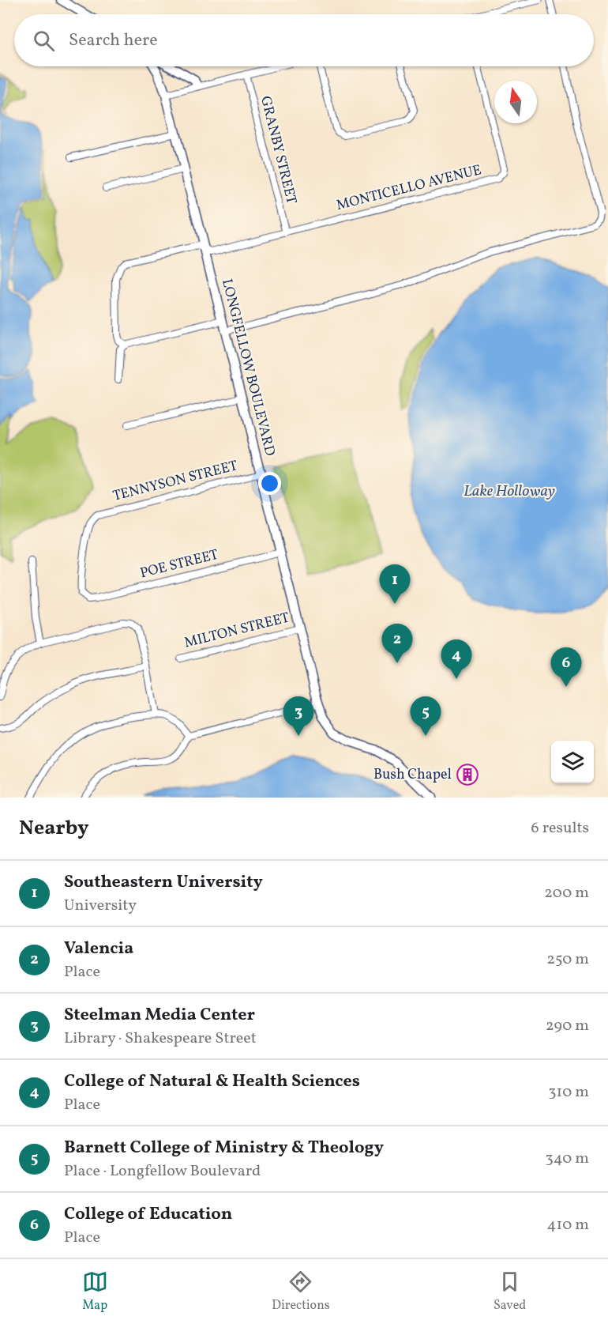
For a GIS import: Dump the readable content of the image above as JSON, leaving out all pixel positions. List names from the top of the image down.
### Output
{
  "streets": {
    "street": [
      "GRANBY STREET",
      "MONTICELLO AVENUE",
      "LONGFELLOW BOULEVARD",
      "TENNYSON STREET",
      "POE STREET",
      "MILTON STREET"
    ]
  },
  "crossings": [
    ["GRANBY STREET", "MONTICELLO AVENUE"],
    ["MONTICELLO AVENUE", "LONGFELLOW BOULEVARD"],
    ["LONGFELLOW BOULEVARD", "TENNYSON STREET"],
    ["LONGFELLOW BOULEVARD", "POE STREET"],
    ["LONGFELLOW BOULEVARD", "MILTON STREET"],
    ["TENNYSON STREET", "POE STREET"]
  ],
  "water": ["Lake Holloway"],
  "places": {
    "building": ["Bush Chapel"]
  },
  "north": "top",
  "page": {
    "search": "Search here",
    "pins": [
      "1",
      "2",
      "4",
      "6",
      "3",
      "5"
    ],
    "heading": ["Nearby", "6 results"],
    "list": [
      {
        "mark": "1",
        "name": "Southeastern University",
        "note": "University",
        "value": "200 m"
      },
      {
        "mark": "2",
        "name": "Valencia",
        "note": "Place",
        "value": "250 m"
      },
      {
        "mark": "3",
        "name": "Steelman Media Center",
        "note": "Library · Shakespeare Street",
        "value": "290 m"
      },
      {
        "mark": "4",
        "name": "College of Natural & Health Sciences",
        "note": "Place",
        "value": "310 m"
      },
      {
        "mark": "5",
        "name": "Barnett College of Ministry & Theology",
        "note": "Place · Longfellow Boulevard",
        "value": "340 m"
      },
      {
        "mark": "6",
        "name": "College of Education",
        "note": "Place",
        "value": "410 m"
      }
    ],
    "nav": ["Map", "Directions", "Saved"]
  }
}
